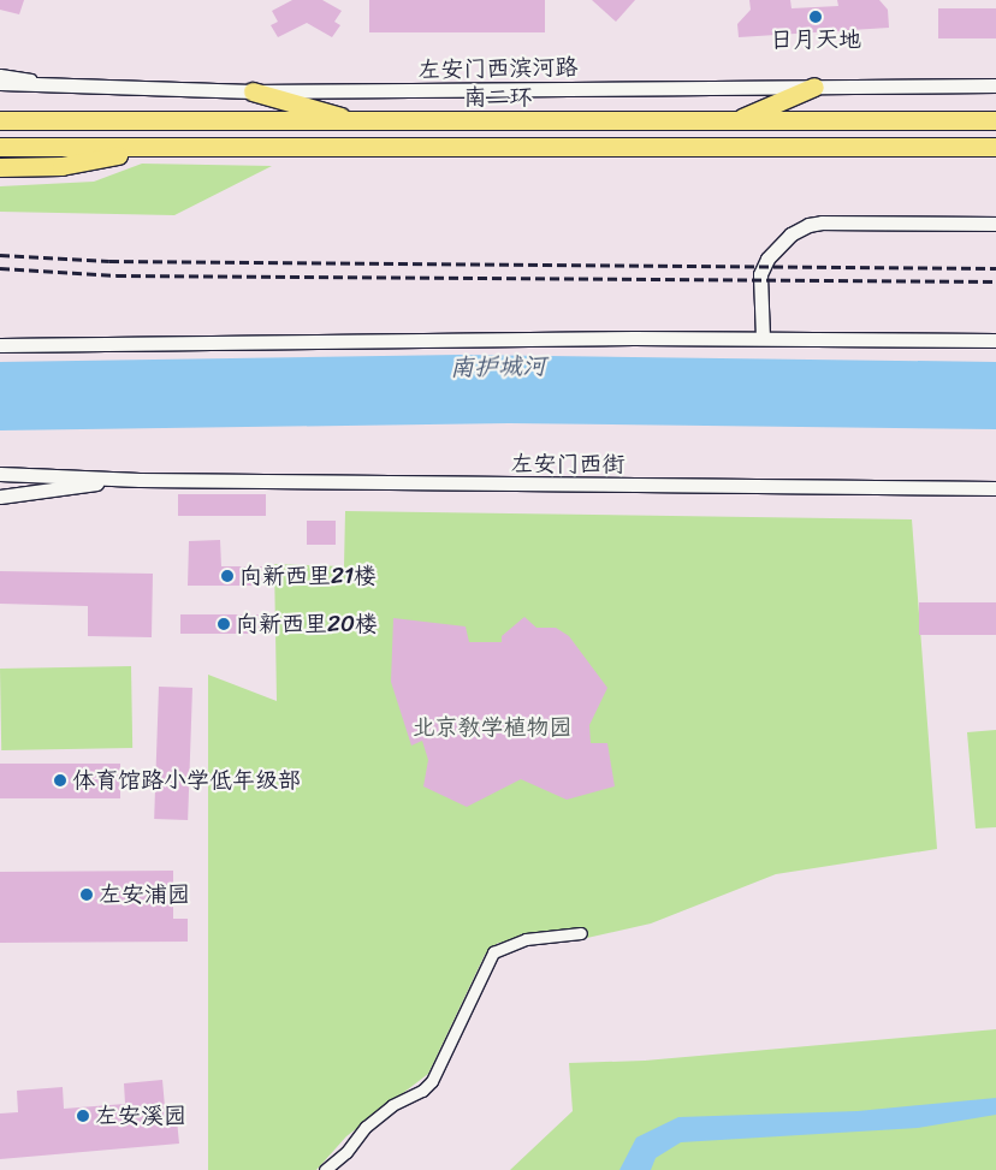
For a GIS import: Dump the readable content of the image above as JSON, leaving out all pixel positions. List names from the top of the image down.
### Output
{
  "streets": {
    "highway": ["南二环"],
    "street": ["左安门西滨河路", "左安门西街"]
  },
  "water": ["南护城河"],
  "parks": ["北京教学植物园"],
  "places": [
    "日月天地",
    "向新西里21楼",
    "向新西里20楼",
    "体育馆路小学低年级部",
    "左安浦园",
    "左安溪园"
  ]
}
